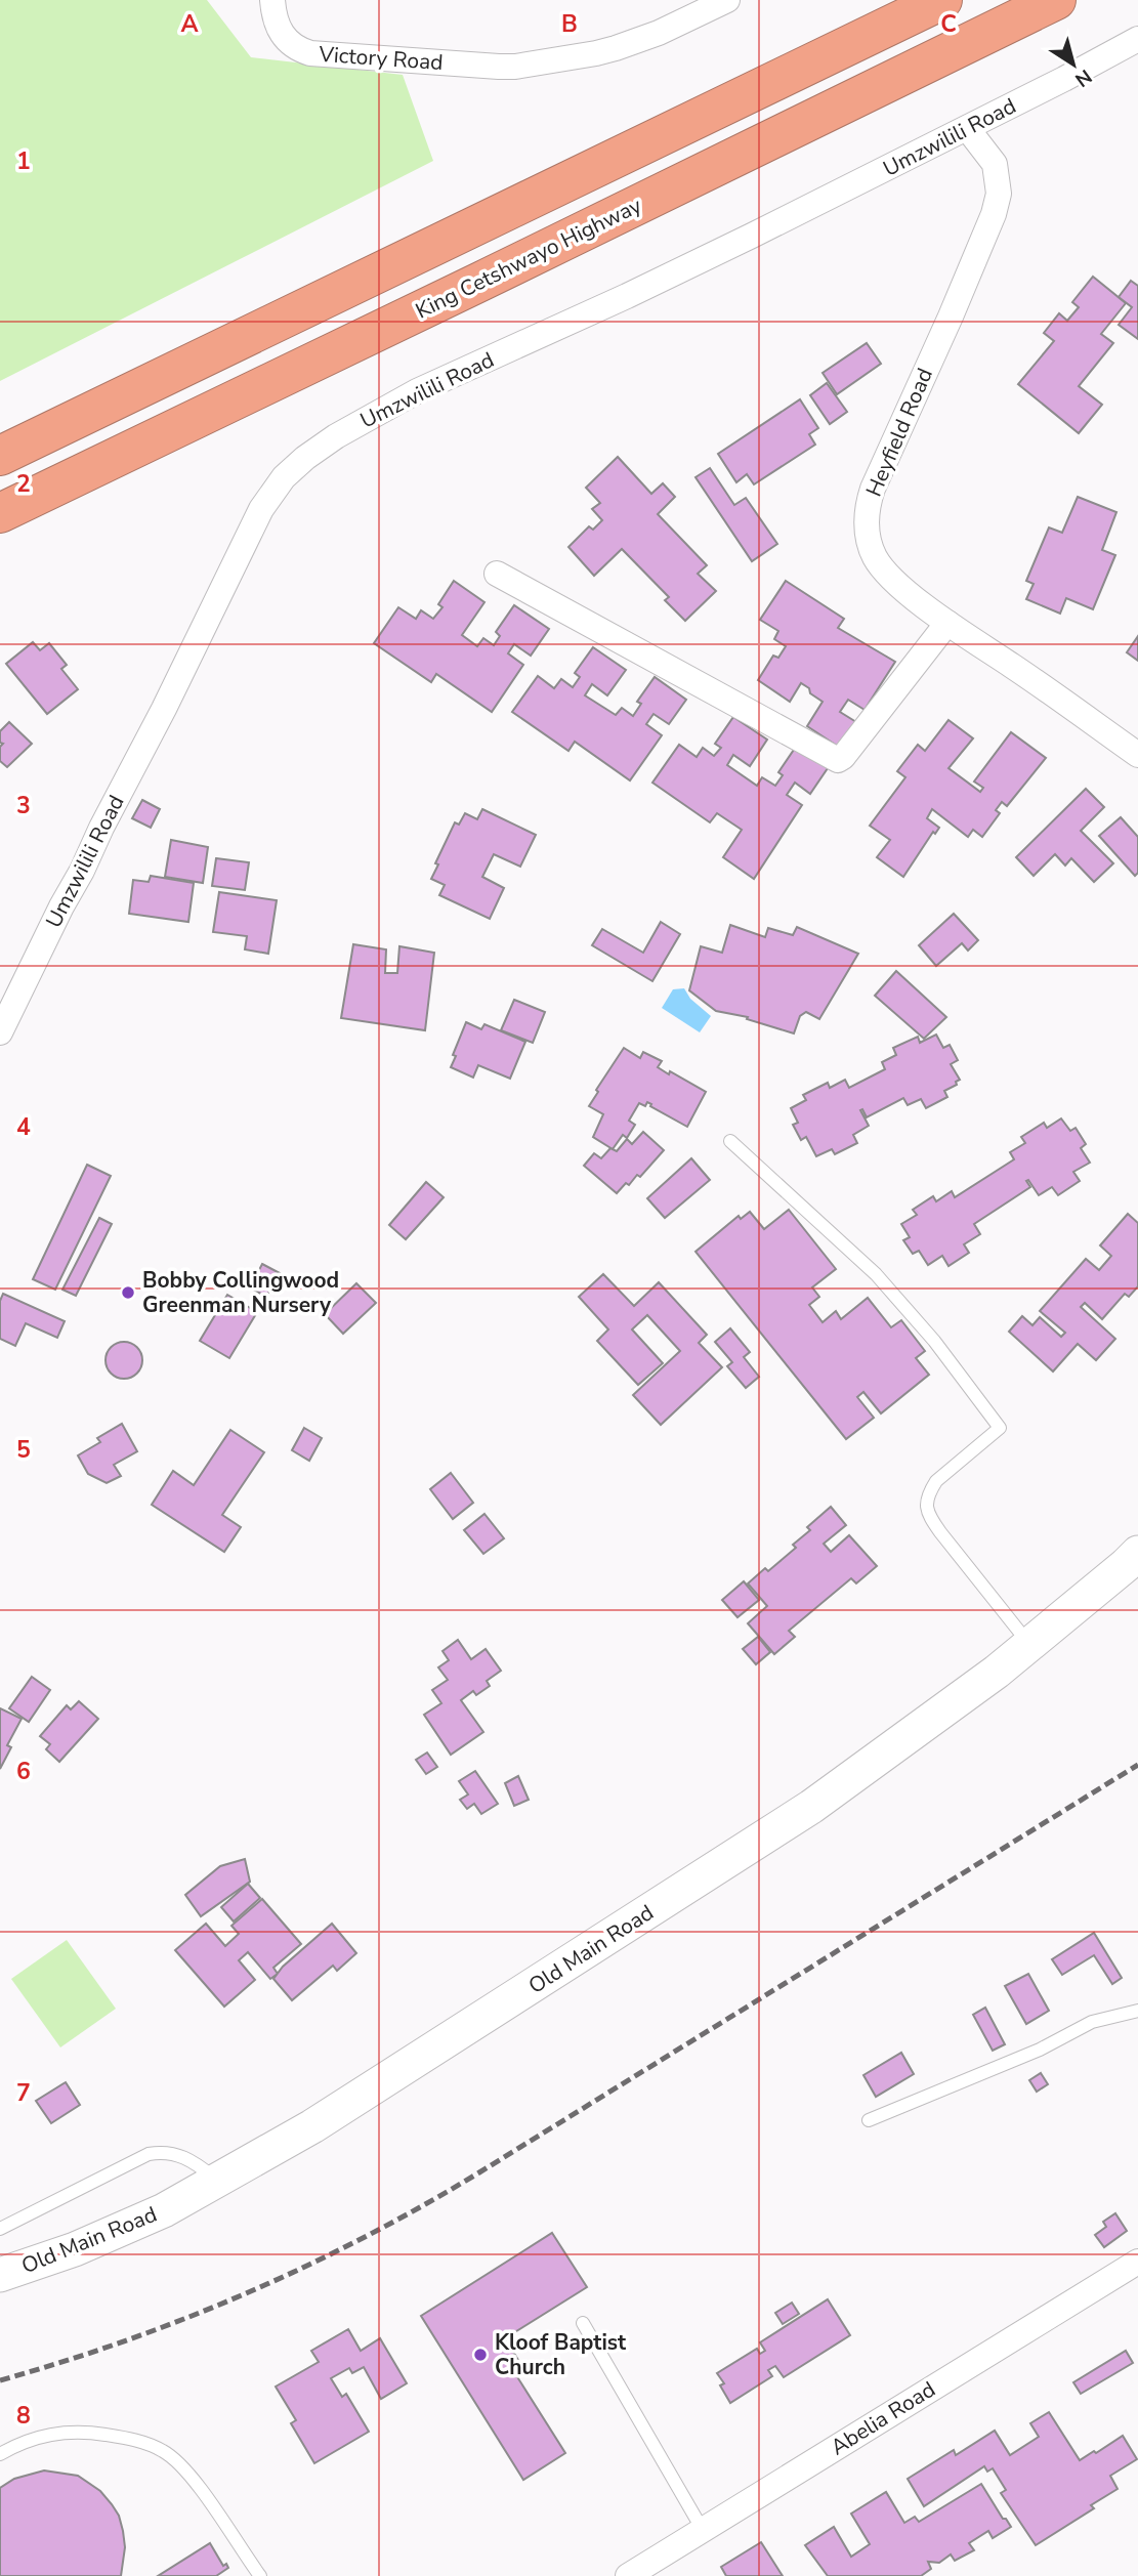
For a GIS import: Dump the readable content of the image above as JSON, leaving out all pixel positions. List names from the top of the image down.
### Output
{
  "streets": {
    "highway": ["King Cetshwayo Highway"],
    "street": [
      "Victory Road",
      "Umzwilili Road",
      "Heyfield Road",
      "Old Main Road",
      "Abelia Road"
    ]
  },
  "crossings": [
    ["Umzwilili Road", "Heyfield Road"]
  ],
  "places": ["Bobby Collingwood Greenman Nursery", "Kloof Baptist Church"],
  "north": "bottom right",
  "grid": {
    "columns": ["A", "B", "C"],
    "rows": [
      "1",
      "2",
      "3",
      "4",
      "5",
      "6",
      "7",
      "8"
    ]
  }
}
